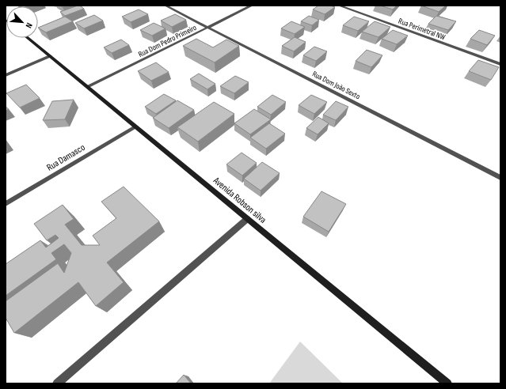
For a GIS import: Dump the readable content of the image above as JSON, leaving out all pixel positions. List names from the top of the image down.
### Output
{
  "streets": {
    "street": [
      "Rua Perimetral NW",
      "Rua Dom Pedro Primeiro",
      "Rua Dom João Sexto",
      "Rua Damasco",
      "Avenida Robson silva"
    ]
  },
  "crossings": [
    ["Rua Dom Pedro Primeiro", "Rua Dom João Sexto"],
    ["Rua Dom Pedro Primeiro", "Avenida Robson silva"],
    ["Rua Damasco", "Avenida Robson silva"]
  ],
  "north": "bottom right"
}
